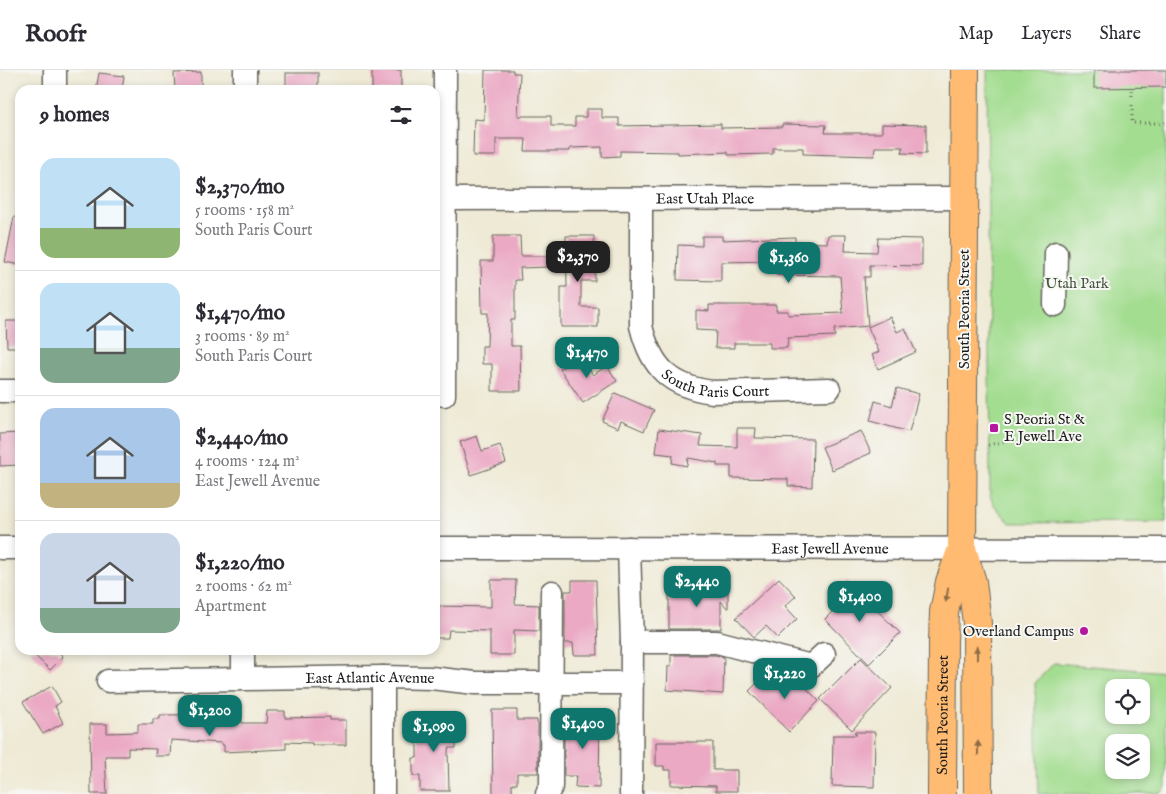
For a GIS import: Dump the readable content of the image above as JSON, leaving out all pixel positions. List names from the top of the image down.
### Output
{
  "streets": {
    "main road": ["South Peoria Street"],
    "street": [
      "East Utah Place",
      "South Paris Court",
      "East Jewell Avenue",
      "East Atlantic Avenue"
    ]
  },
  "crossings": [
    ["East Utah Place", "South Peoria Street"],
    ["East Utah Place", "South Paris Court"],
    ["South Peoria Street", "East Jewell Avenue"]
  ],
  "parks": ["Utah Park"],
  "places": {
    "transit": ["S Peoria St & E Jewell Ave"],
    "other": ["Overland Campus"]
  },
  "page": {
    "header": "Roofr",
    "nav": ["Map", "Layers", "Share"],
    "heading": "9 homes",
    "list": [
      {
        "name": "$2,370/mo",
        "note": "5 rooms · 158 m² · South Paris Court"
      },
      {
        "name": "$1,470/mo",
        "note": "3 rooms · 89 m² · South Paris Court"
      },
      {
        "name": "$2,440/mo",
        "note": "4 rooms · 124 m² · East Jewell Avenue"
      },
      {
        "name": "$1,220/mo",
        "note": "2 rooms · 62 m² · Apartment"
      }
    ],
    "price": [
      "$2,370",
      "$1,360",
      "$1,470",
      "$2,440",
      "$1,400",
      "$1,220",
      "$1,200",
      "$1,400",
      "$1,090"
    ]
  }
}
